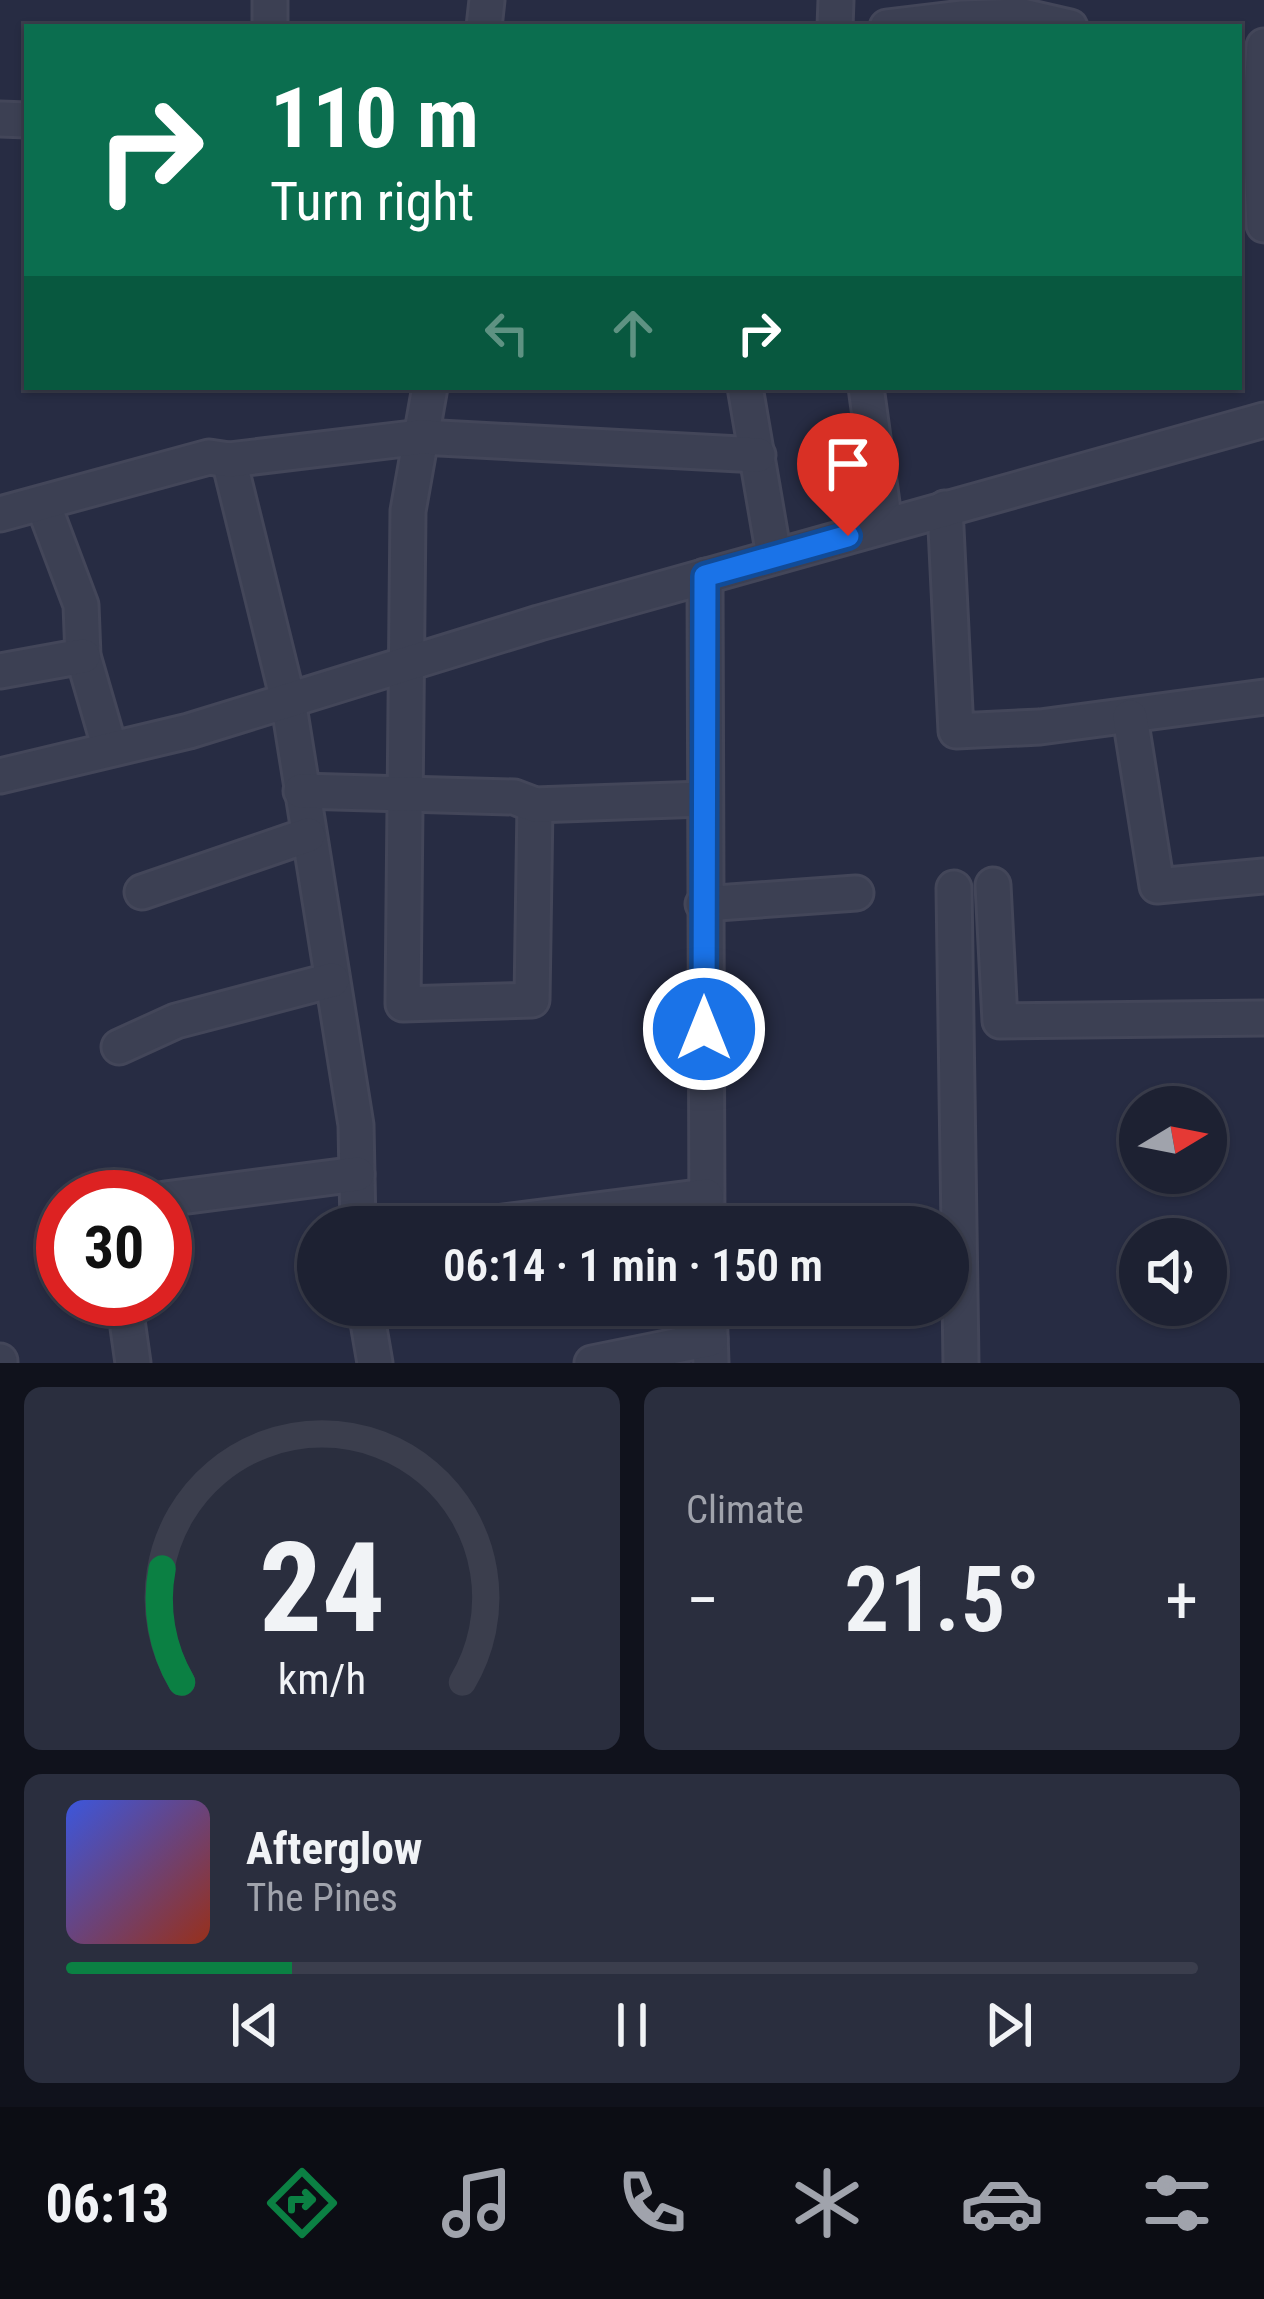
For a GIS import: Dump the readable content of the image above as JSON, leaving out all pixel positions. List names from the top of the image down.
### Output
{
  "north": "right",
  "page": {
    "turn": ["110 m", "Turn right"],
    "limit": "30",
    "trip": "06:14 · 1 min · 150 m",
    "tile": "Climate",
    "heat": ["−", "21.5°", "+"],
    "song": ["Afterglow", "The Pines"],
    "tabs": "06:13",
    "gauge": ["24", "km/h"]
  }
}
